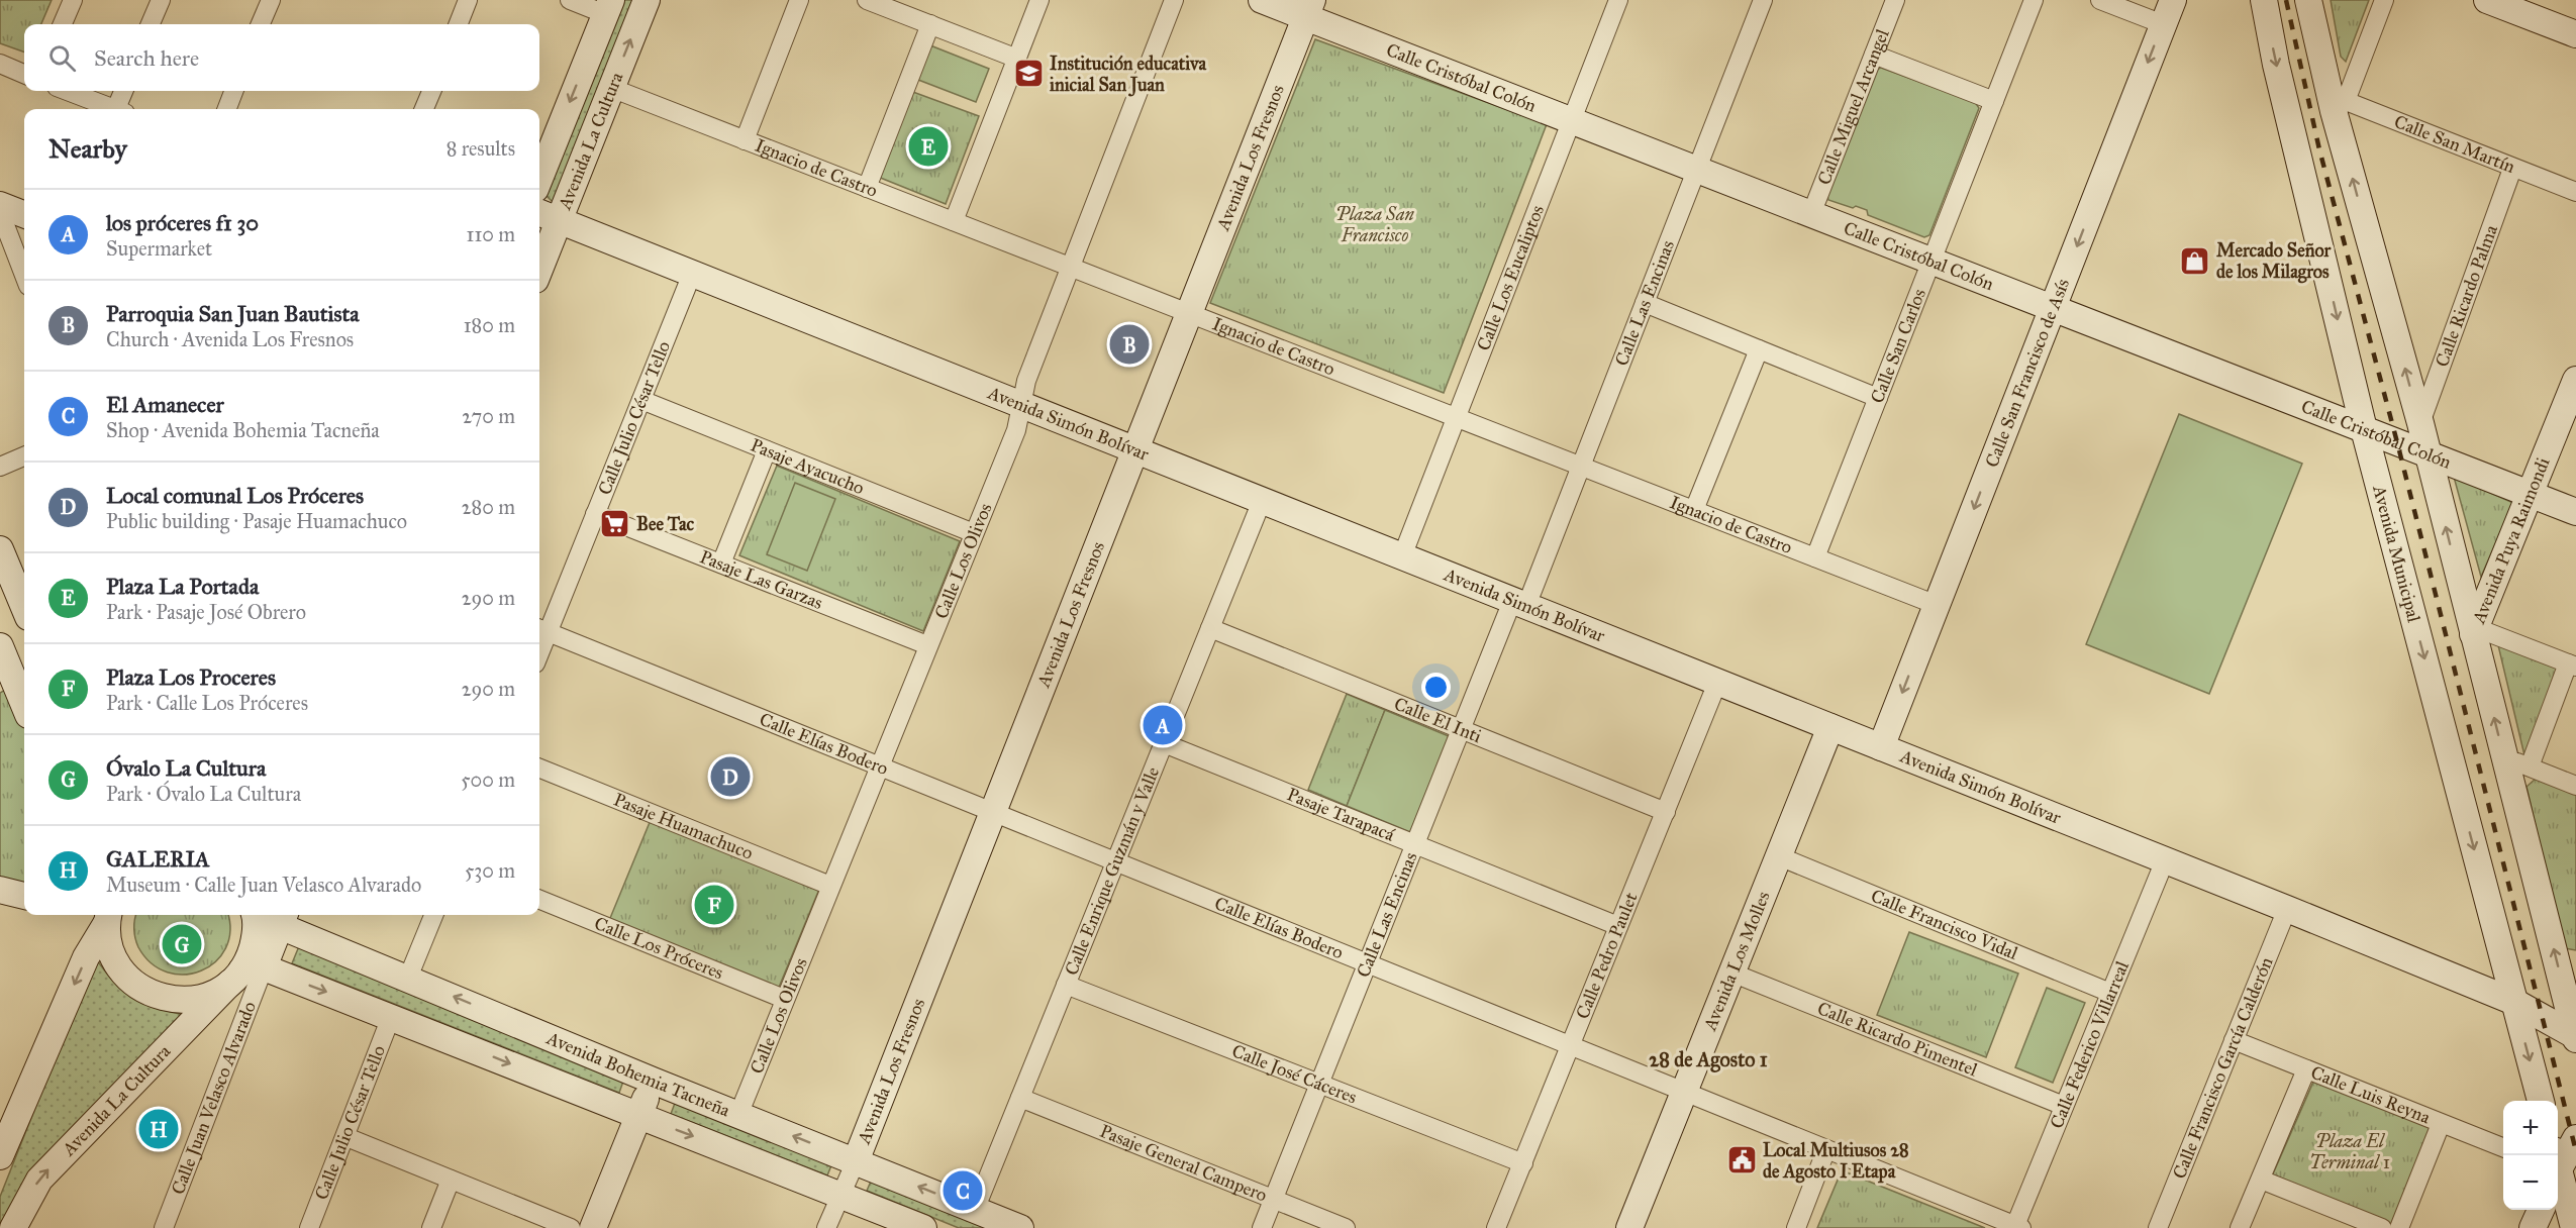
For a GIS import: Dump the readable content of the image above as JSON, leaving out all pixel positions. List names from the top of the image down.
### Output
{
  "streets": {
    "street": [
      "Calle Cristóbal Colón",
      "Calle Miguel Arcangel",
      "Avenida La Cultura",
      "Calle San Martín",
      "Avenida Los Fresnos",
      "Ignacio de Castro",
      "Calle Los Eucaliptos",
      "Calle Ricardo Palma",
      "Calle Las Encinas",
      "Calle San Carlos",
      "Calle San Francisco de Asís",
      "Calle Julio César Tello",
      "Avenida Simón Bolívar",
      "Pasaje Ayacucho",
      "Avenida Puya Raimondi",
      "Avenida Municipal",
      "Calle Los Olivos",
      "Pasaje Las Garzas",
      "Calle El Inti",
      "Calle Elías Bodero",
      "Pasaje Tarapacá",
      "Pasaje Huamachuco",
      "Calle Enrique Guzmán y Valle",
      "Calle Francisco Vidal",
      "Calle Los Próceres",
      "Calle Pedro Paulet",
      "Avenida Los Molles",
      "Calle Ricardo Pimentel",
      "Calle Federico Villarreal",
      "Calle Francisco García Calderón",
      "Avenida Bohemia Tacneña",
      "Calle José Cáceres",
      "Calle Luis Reyna",
      "Calle Juan Velasco Alvarado",
      "Pasaje General Campero"
    ]
  },
  "crossings": [
    ["Calle Cristóbal Colón", "Calle Miguel Arcangel"],
    ["Calle Cristóbal Colón", "Avenida Los Fresnos"],
    ["Calle Cristóbal Colón", "Calle Los Eucaliptos"],
    ["Calle Cristóbal Colón", "Calle Las Encinas"],
    ["Calle Cristóbal Colón", "Calle San Carlos"],
    ["Calle Cristóbal Colón", "Calle San Francisco de Asís"],
    ["Calle Cristóbal Colón", "Avenida Puya Raimondi"],
    ["Calle Cristóbal Colón", "Avenida Municipal"],
    ["Avenida La Cultura", "Ignacio de Castro"],
    ["Avenida La Cultura", "Avenida Simón Bolívar"],
    ["Avenida La Cultura", "Avenida Bohemia Tacneña"],
    ["Avenida La Cultura", "Calle Juan Velasco Alvarado"],
    ["Calle San Martín", "Calle Ricardo Palma"],
    ["Avenida Los Fresnos", "Ignacio de Castro"],
    ["Avenida Los Fresnos", "Avenida Simón Bolívar"],
    ["Avenida Los Fresnos", "Calle Elías Bodero"],
    ["Avenida Los Fresnos", "Avenida Bohemia Tacneña"],
    ["Ignacio de Castro", "Calle Los Eucaliptos"],
    ["Ignacio de Castro", "Calle Las Encinas"],
    ["Ignacio de Castro", "Calle San Carlos"],
    ["Ignacio de Castro", "Calle San Francisco de Asís"],
    ["Ignacio de Castro", "Calle Los Olivos"],
    ["Calle Los Eucaliptos", "Avenida Simón Bolívar"],
    ["Calle Las Encinas", "Avenida Simón Bolívar"],
    ["Calle Las Encinas", "Calle El Inti"],
    ["Calle Las Encinas", "Calle Elías Bodero"],
    ["Calle Las Encinas", "Pasaje Tarapacá"],
    ["Calle Las Encinas", "Calle José Cáceres"],
    ["Calle Las Encinas", "Pasaje General Campero"],
    ["Calle San Francisco de Asís", "Avenida Simón Bolívar"],
    ["Calle Julio César Tello", "Avenida Simón Bolívar"],
    ["Calle Julio César Tello", "Pasaje Ayacucho"],
    ["Calle Julio César Tello", "Pasaje Las Garzas"],
    ["Calle Julio César Tello", "Calle Elías Bodero"],
    ["Calle Julio César Tello", "Avenida Bohemia Tacneña"],
    ["Avenida Simón Bolívar", "Avenida Municipal"],
    ["Avenida Simón Bolívar", "Calle Los Olivos"],
    ["Avenida Simón Bolívar", "Calle Enrique Guzmán y Valle"],
    ["Avenida Simón Bolívar", "Calle Pedro Paulet"],
    ["Avenida Simón Bolívar", "Avenida Los Molles"],
    ["Avenida Simón Bolívar", "Calle Federico Villarreal"],
    ["Avenida Simón Bolívar", "Calle Francisco García Calderón"],
    ["Pasaje Ayacucho", "Calle Los Olivos"],
    ["Calle Los Olivos", "Pasaje Las Garzas"],
    ["Calle Los Olivos", "Calle Elías Bodero"],
    ["Calle Los Olivos", "Pasaje Huamachuco"],
    ["Calle Los Olivos", "Calle Los Próceres"],
    ["Calle Los Olivos", "Avenida Bohemia Tacneña"],
    ["Calle El Inti", "Calle Enrique Guzmán y Valle"],
    ["Calle El Inti", "Calle Pedro Paulet"],
    ["Calle Elías Bodero", "Calle Enrique Guzmán y Valle"],
    ["Calle Elías Bodero", "Calle Pedro Paulet"],
    ["Calle Elías Bodero", "Avenida Los Molles"],
    ["Calle Elías Bodero", "Calle Federico Villarreal"],
    ["Pasaje Tarapacá", "Calle Enrique Guzmán y Valle"],
    ["Pasaje Tarapacá", "Calle Pedro Paulet"],
    ["Calle Enrique Guzmán y Valle", "Avenida Bohemia Tacneña"],
    ["Calle Enrique Guzmán y Valle", "Calle José Cáceres"],
    ["Calle Enrique Guzmán y Valle", "Pasaje General Campero"],
    ["Calle Francisco Vidal", "Avenida Los Molles"],
    ["Calle Francisco Vidal", "Calle Federico Villarreal"],
    ["Calle Pedro Paulet", "Calle José Cáceres"],
    ["Avenida Los Molles", "Calle Ricardo Pimentel"],
    ["Calle Ricardo Pimentel", "Calle Federico Villarreal"],
    ["Calle Francisco García Calderón", "Calle Luis Reyna"],
    ["Avenida Bohemia Tacneña", "Calle Juan Velasco Alvarado"]
  ],
  "one_way": ["Calle San Francisco de Asís"],
  "districts": ["28 de Agosto 1"],
  "parks": ["Plaza San Francisco", "Plaza El Terminal 1"],
  "places": {
    "school or university": ["Institución educativa inicial San Juan"],
    "shop": ["Mercado Señor de los Milagros"],
    "supermarket": ["Bee Tac"],
    "public building": ["Local Multiusos 28 de Agosto I Etapa"]
  },
  "page": {
    "search": "Search here",
    "heading": ["Nearby", "8 results"],
    "pins": [
      "E",
      "B",
      "A",
      "D",
      "F",
      "G",
      "H",
      "C"
    ],
    "list": [
      {
        "mark": "A",
        "name": "los próceres f1 30",
        "note": "Supermarket",
        "value": "110 m"
      },
      {
        "mark": "B",
        "name": "Parroquia San Juan Bautista",
        "note": "Church · Avenida Los Fresnos",
        "value": "180 m"
      },
      {
        "mark": "C",
        "name": "El Amanecer",
        "note": "Shop · Avenida Bohemia Tacneña",
        "value": "270 m"
      },
      {
        "mark": "D",
        "name": "Local comunal Los Próceres",
        "note": "Public building · Pasaje Huamachuco",
        "value": "280 m"
      },
      {
        "mark": "E",
        "name": "Plaza La Portada",
        "note": "Park · Pasaje José Obrero",
        "value": "290 m"
      },
      {
        "mark": "F",
        "name": "Plaza Los Proceres",
        "note": "Park · Calle Los Próceres",
        "value": "290 m"
      },
      {
        "mark": "G",
        "name": "Óvalo La Cultura",
        "note": "Park · Óvalo La Cultura",
        "value": "500 m"
      },
      {
        "mark": "H",
        "name": "GALERIA",
        "note": "Museum · Calle Juan Velasco Alvarado",
        "value": "530 m"
      }
    ],
    "map_buttons": ["+", "−"]
  }
}
